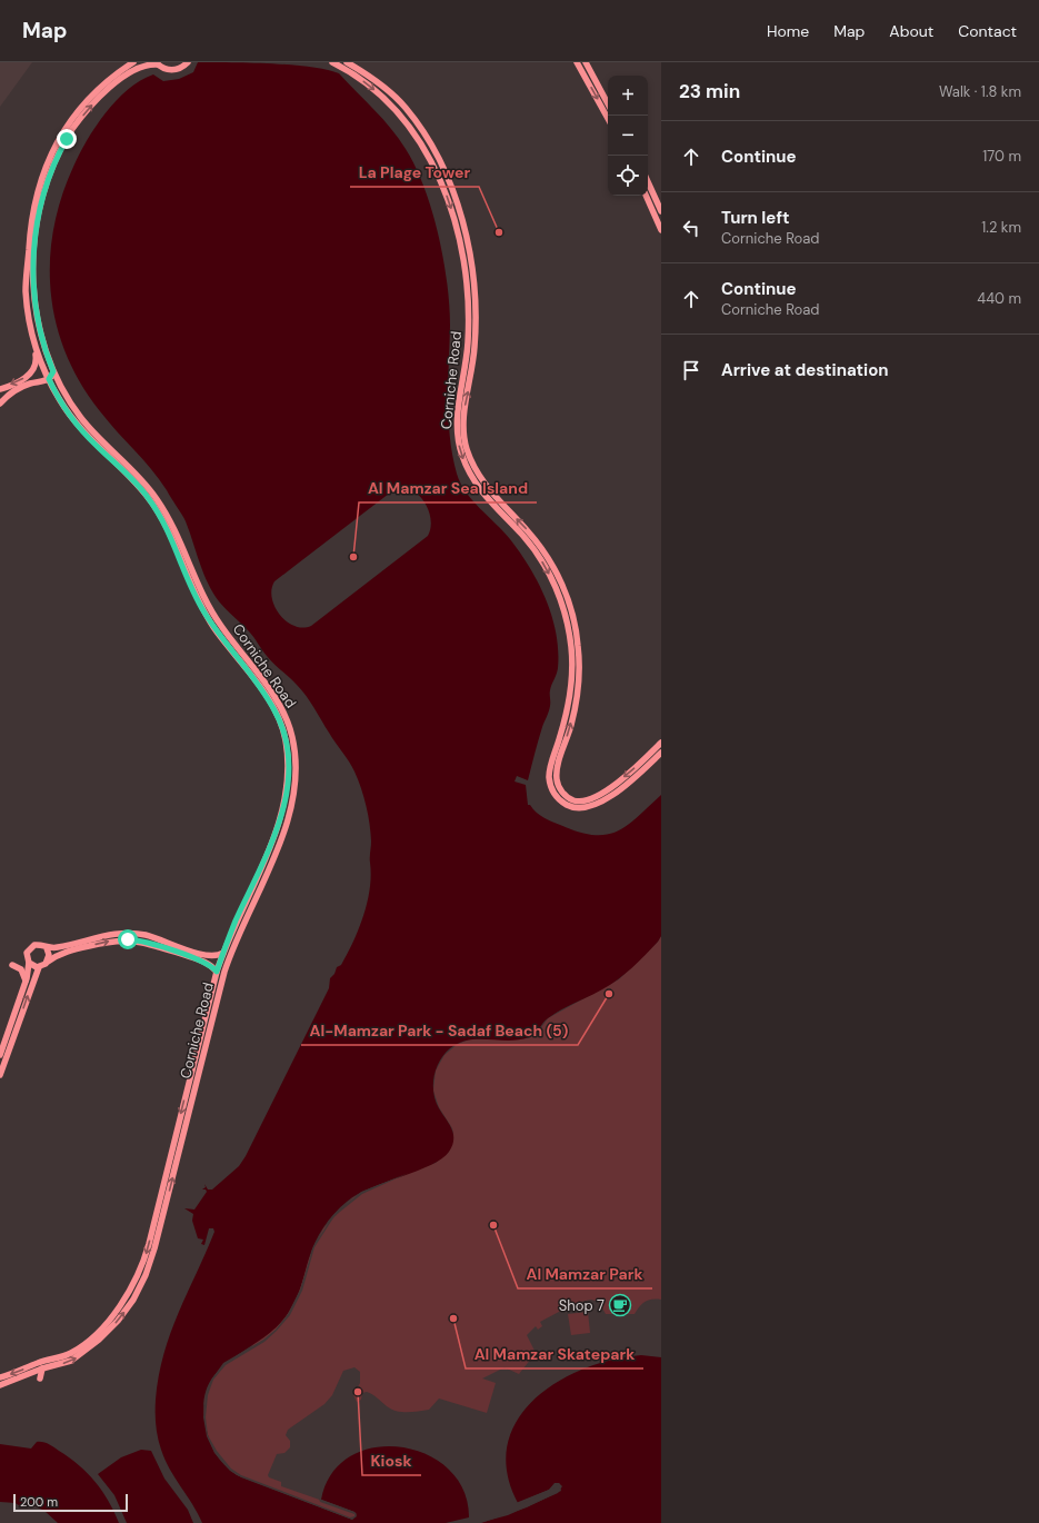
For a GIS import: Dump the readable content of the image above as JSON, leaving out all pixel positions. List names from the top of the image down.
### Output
{
  "streets": {
    "street": ["Corniche Road"]
  },
  "places": {
    "other": [
      "La Plage Tower",
      "Al Mamzar Sea Island",
      "Al-Mamzar Park - Sadaf Beach (5)",
      "Al Mamzar Park",
      "Al Mamzar Skatepark",
      "Kiosk"
    ],
    "cafe": ["Shop 7"]
  },
  "scale_bar": "200 m",
  "page": {
    "header": "Map",
    "nav": [
      "Home",
      "Map",
      "About",
      "Contact"
    ],
    "heading": ["23 min", "Walk · 1.8 km"],
    "map_buttons": ["+", "−"],
    "list": [
      ["Continue", "170 m"],
      ["Turn left", "Corniche Road", "1.2 km"],
      ["Continue", "Corniche Road", "440 m"],
      "Arrive at destination"
    ],
    "scale": "200 m"
  }
}
